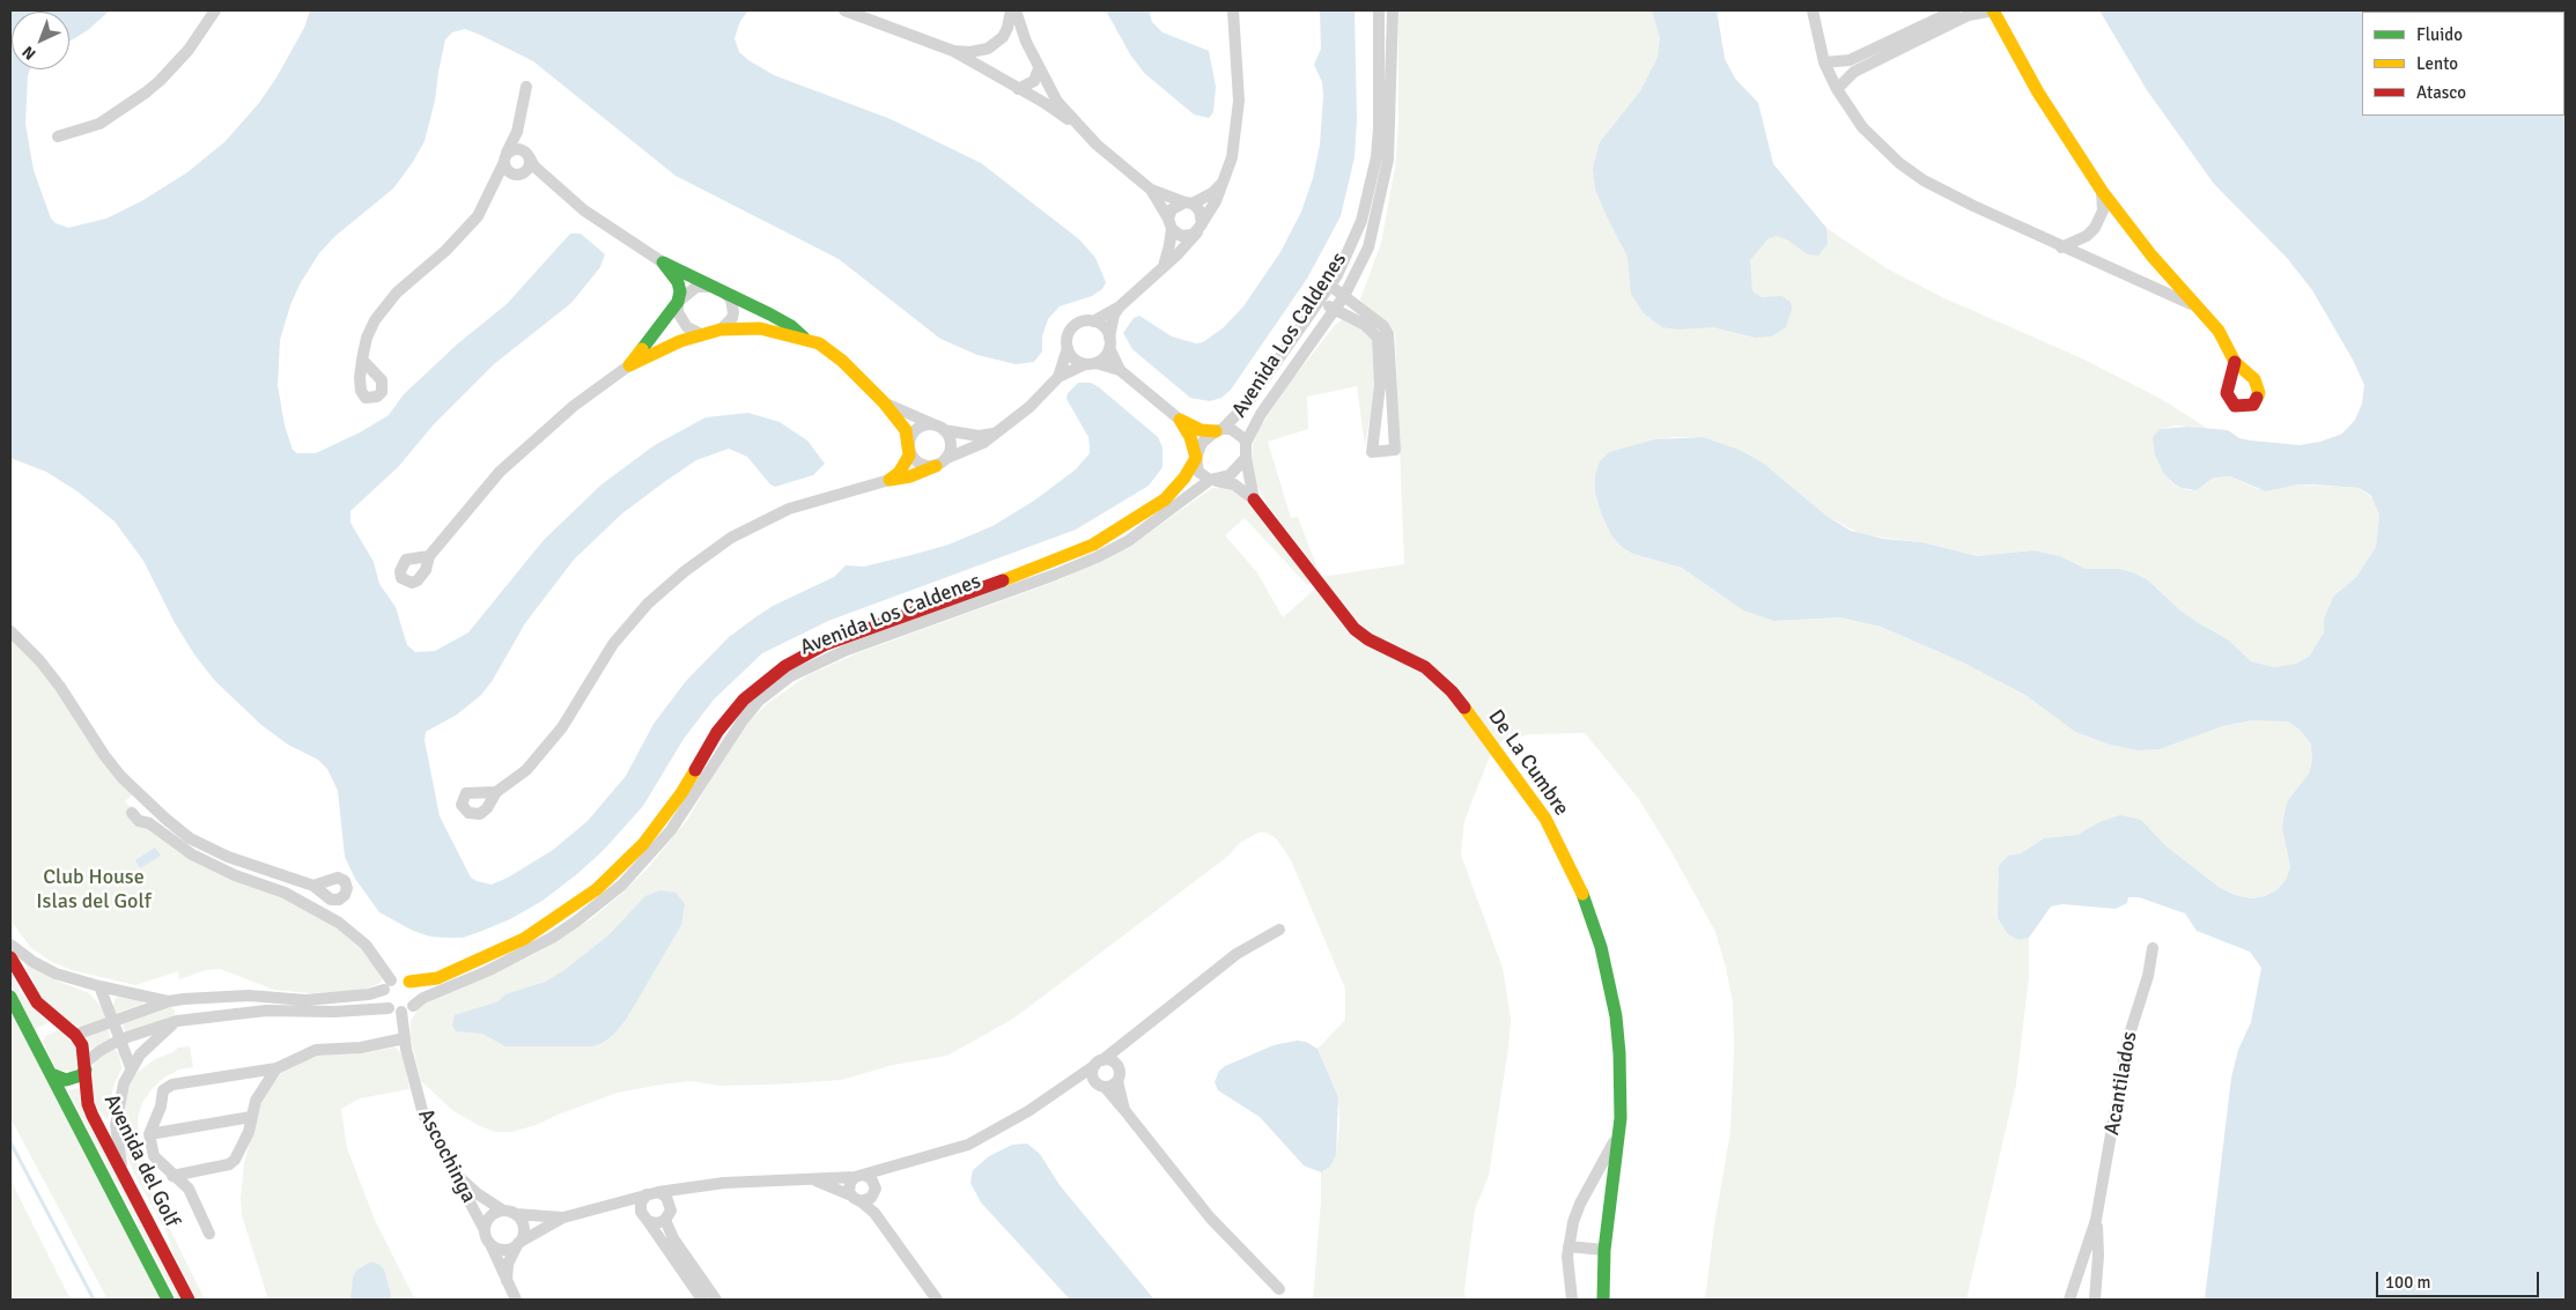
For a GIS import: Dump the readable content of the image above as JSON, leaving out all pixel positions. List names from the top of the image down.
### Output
{
  "streets": {
    "street": [
      "Avenida Los Caldenes",
      "De La Cumbre",
      "Acantilados",
      "Ascochinga",
      "Avenida del Golf"
    ]
  },
  "crossings": [
    ["Avenida Los Caldenes", "Ascochinga"]
  ],
  "parks": ["Club House Islas del Golf"],
  "legend": ["Fluido", "Lento", "Atasco"],
  "scale_bar": "100 m",
  "north": "bottom left"
}
